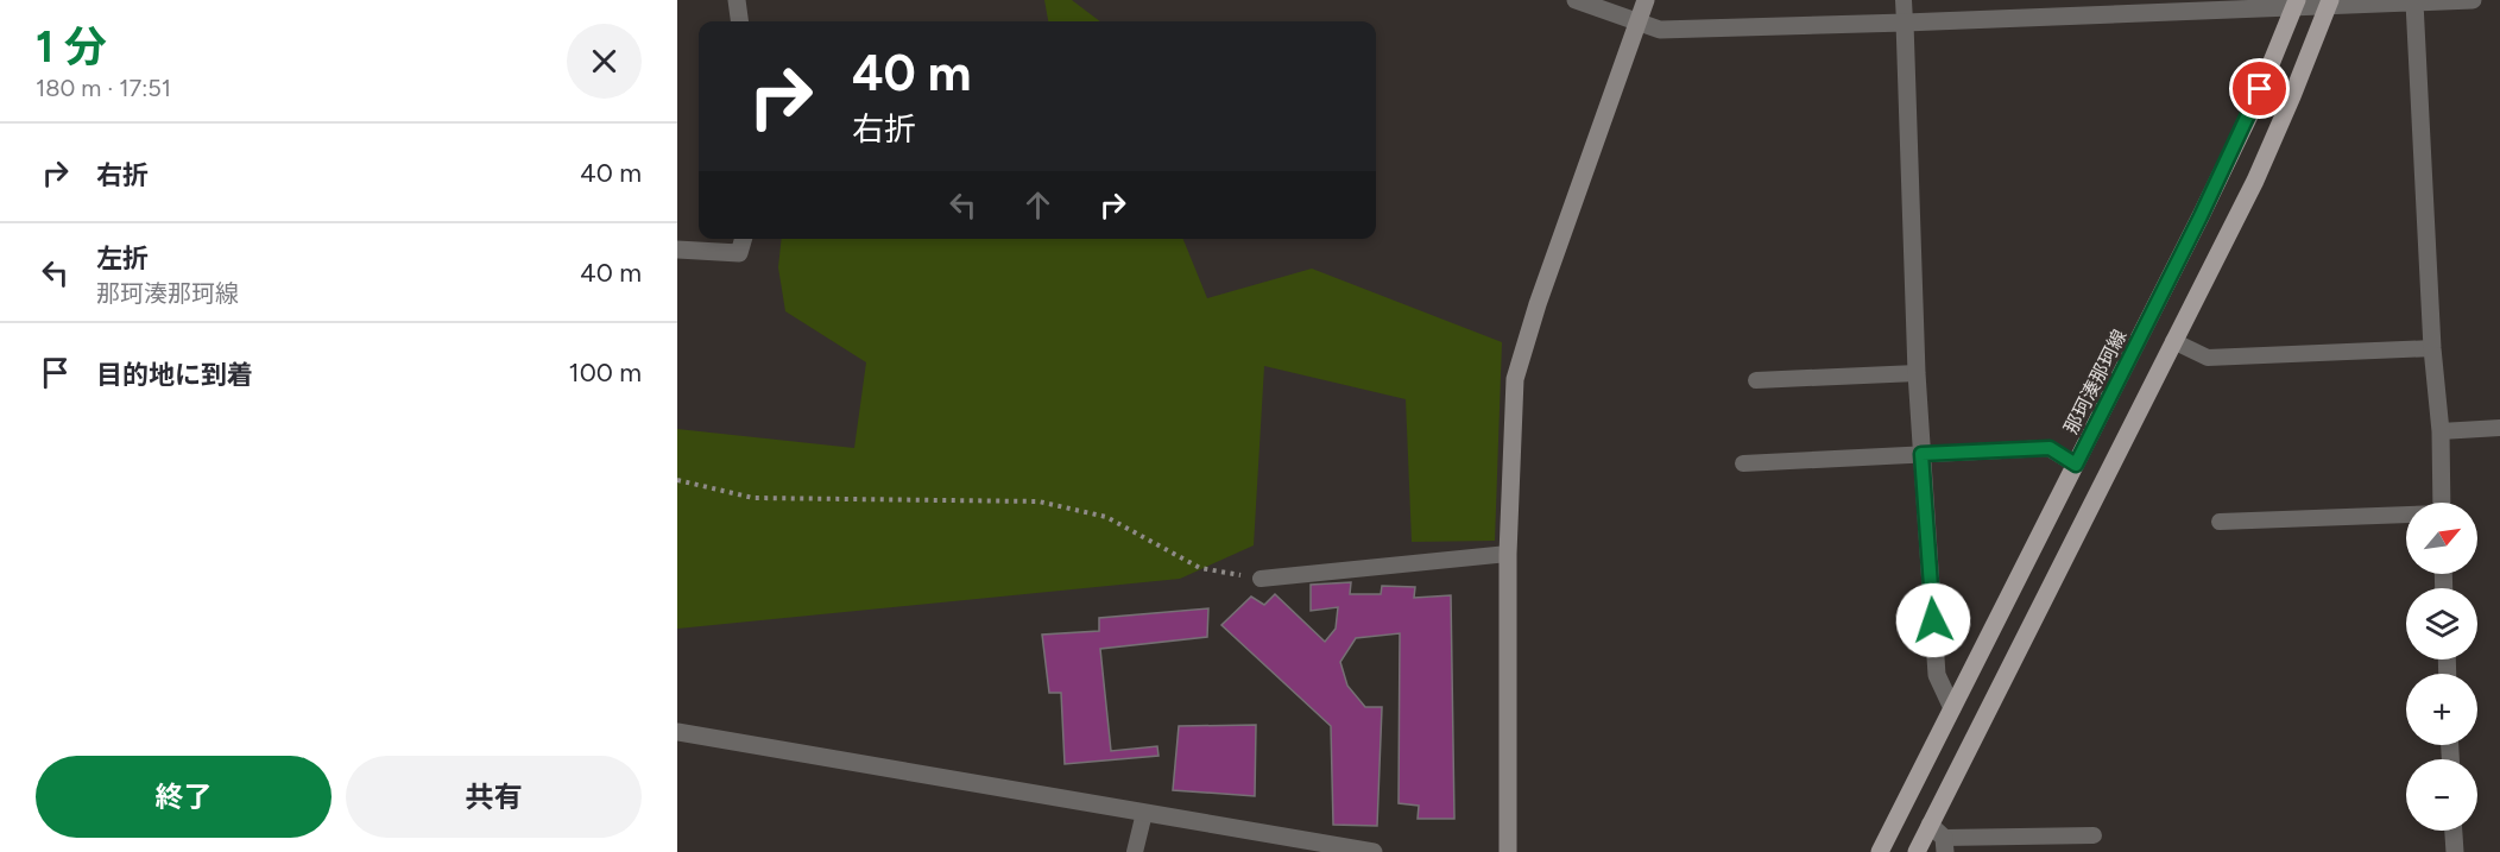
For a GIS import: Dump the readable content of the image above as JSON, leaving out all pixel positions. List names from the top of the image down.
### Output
{
  "streets": {
    "main road": ["那珂湊那珂線"]
  },
  "north": "top right",
  "page": {
    "heading": ["1 分", "180 m · 17:51"],
    "turn": ["40 m", "右折"],
    "list": [
      {
        "name": "右折",
        "value": "40 m"
      },
      {
        "name": "左折",
        "note": "那珂湊那珂線",
        "value": "40 m"
      },
      {
        "name": "目的地に到着",
        "value": "100 m"
      }
    ],
    "map_buttons": ["+", "−"],
    "buttons": ["終了", "共有"]
  }
}
